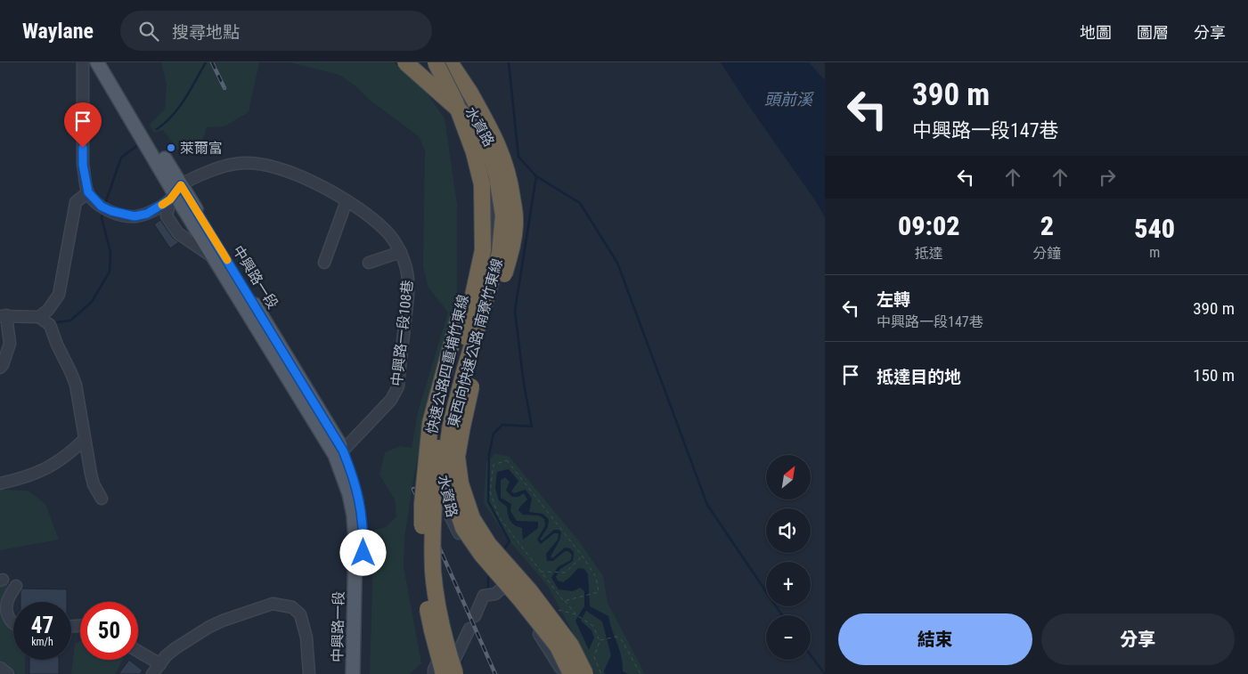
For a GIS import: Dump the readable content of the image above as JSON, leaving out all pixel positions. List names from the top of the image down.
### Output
{
  "streets": {
    "highway": ["東西向快速公路 南寮竹東線", "快速公路四重埔竹東線"],
    "main road": ["中興路一段"],
    "street": ["水資路", "中興路一段108巷"]
  },
  "crossings": [
    ["中興路一段", "中興路一段108巷"]
  ],
  "water": ["頭前溪"],
  "places": ["萊爾富"],
  "north": "top right",
  "page": {
    "header": "Waylane",
    "search": "搜尋地點",
    "nav": ["地圖", "圖層", "分享"],
    "turn": ["390 m", "中興路一段147巷"],
    "eta": [
      "09:02",
      "抵達",
      "2",
      "分鐘",
      "540",
      "m"
    ],
    "list": [
      {
        "name": "左轉",
        "note": "中興路一段147巷",
        "value": "390 m"
      },
      {
        "name": "抵達目的地",
        "value": "150 m"
      }
    ],
    "map_buttons": ["+", "−"],
    "speed": "47 km/h",
    "limit": "50",
    "buttons": ["結束", "分享"]
  }
}
